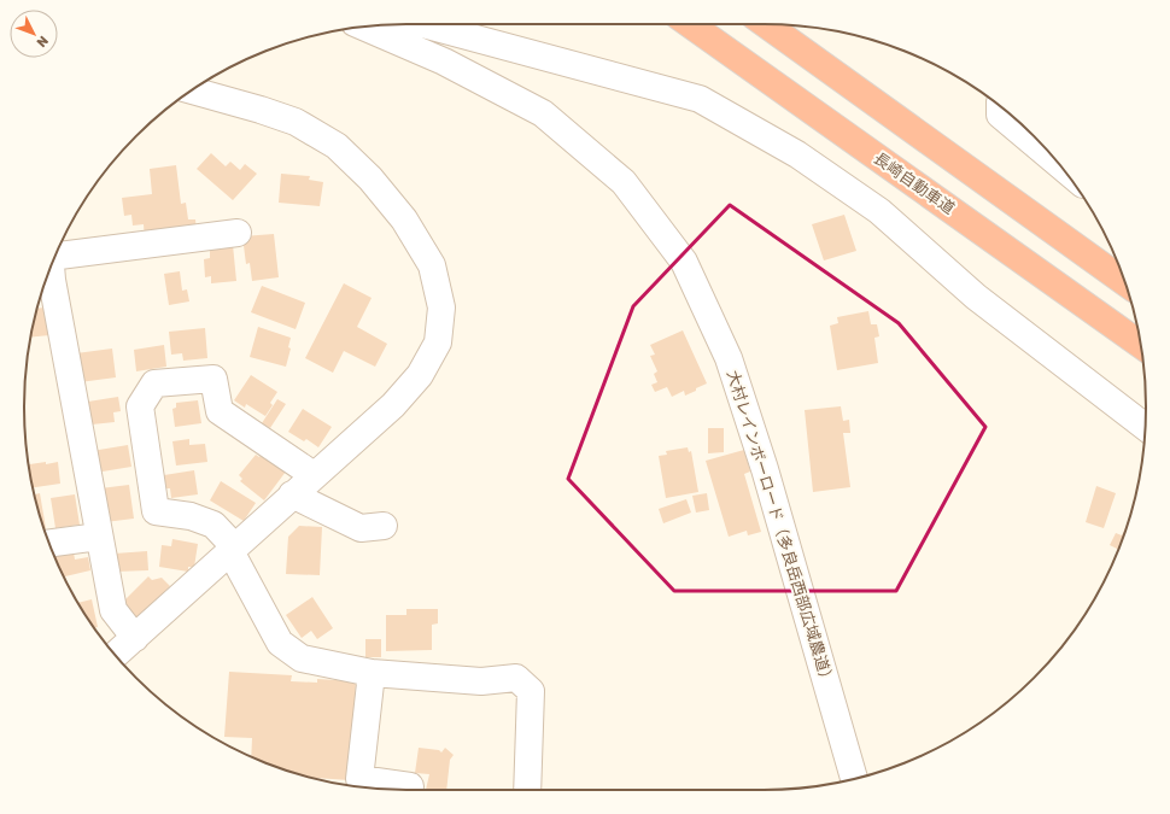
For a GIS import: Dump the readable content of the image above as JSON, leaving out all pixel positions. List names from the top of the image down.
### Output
{
  "streets": {
    "highway": ["長崎自動車道"],
    "street": ["大村レインボーロード（多良岳西部広域農道）"]
  },
  "north": "bottom right"
}
